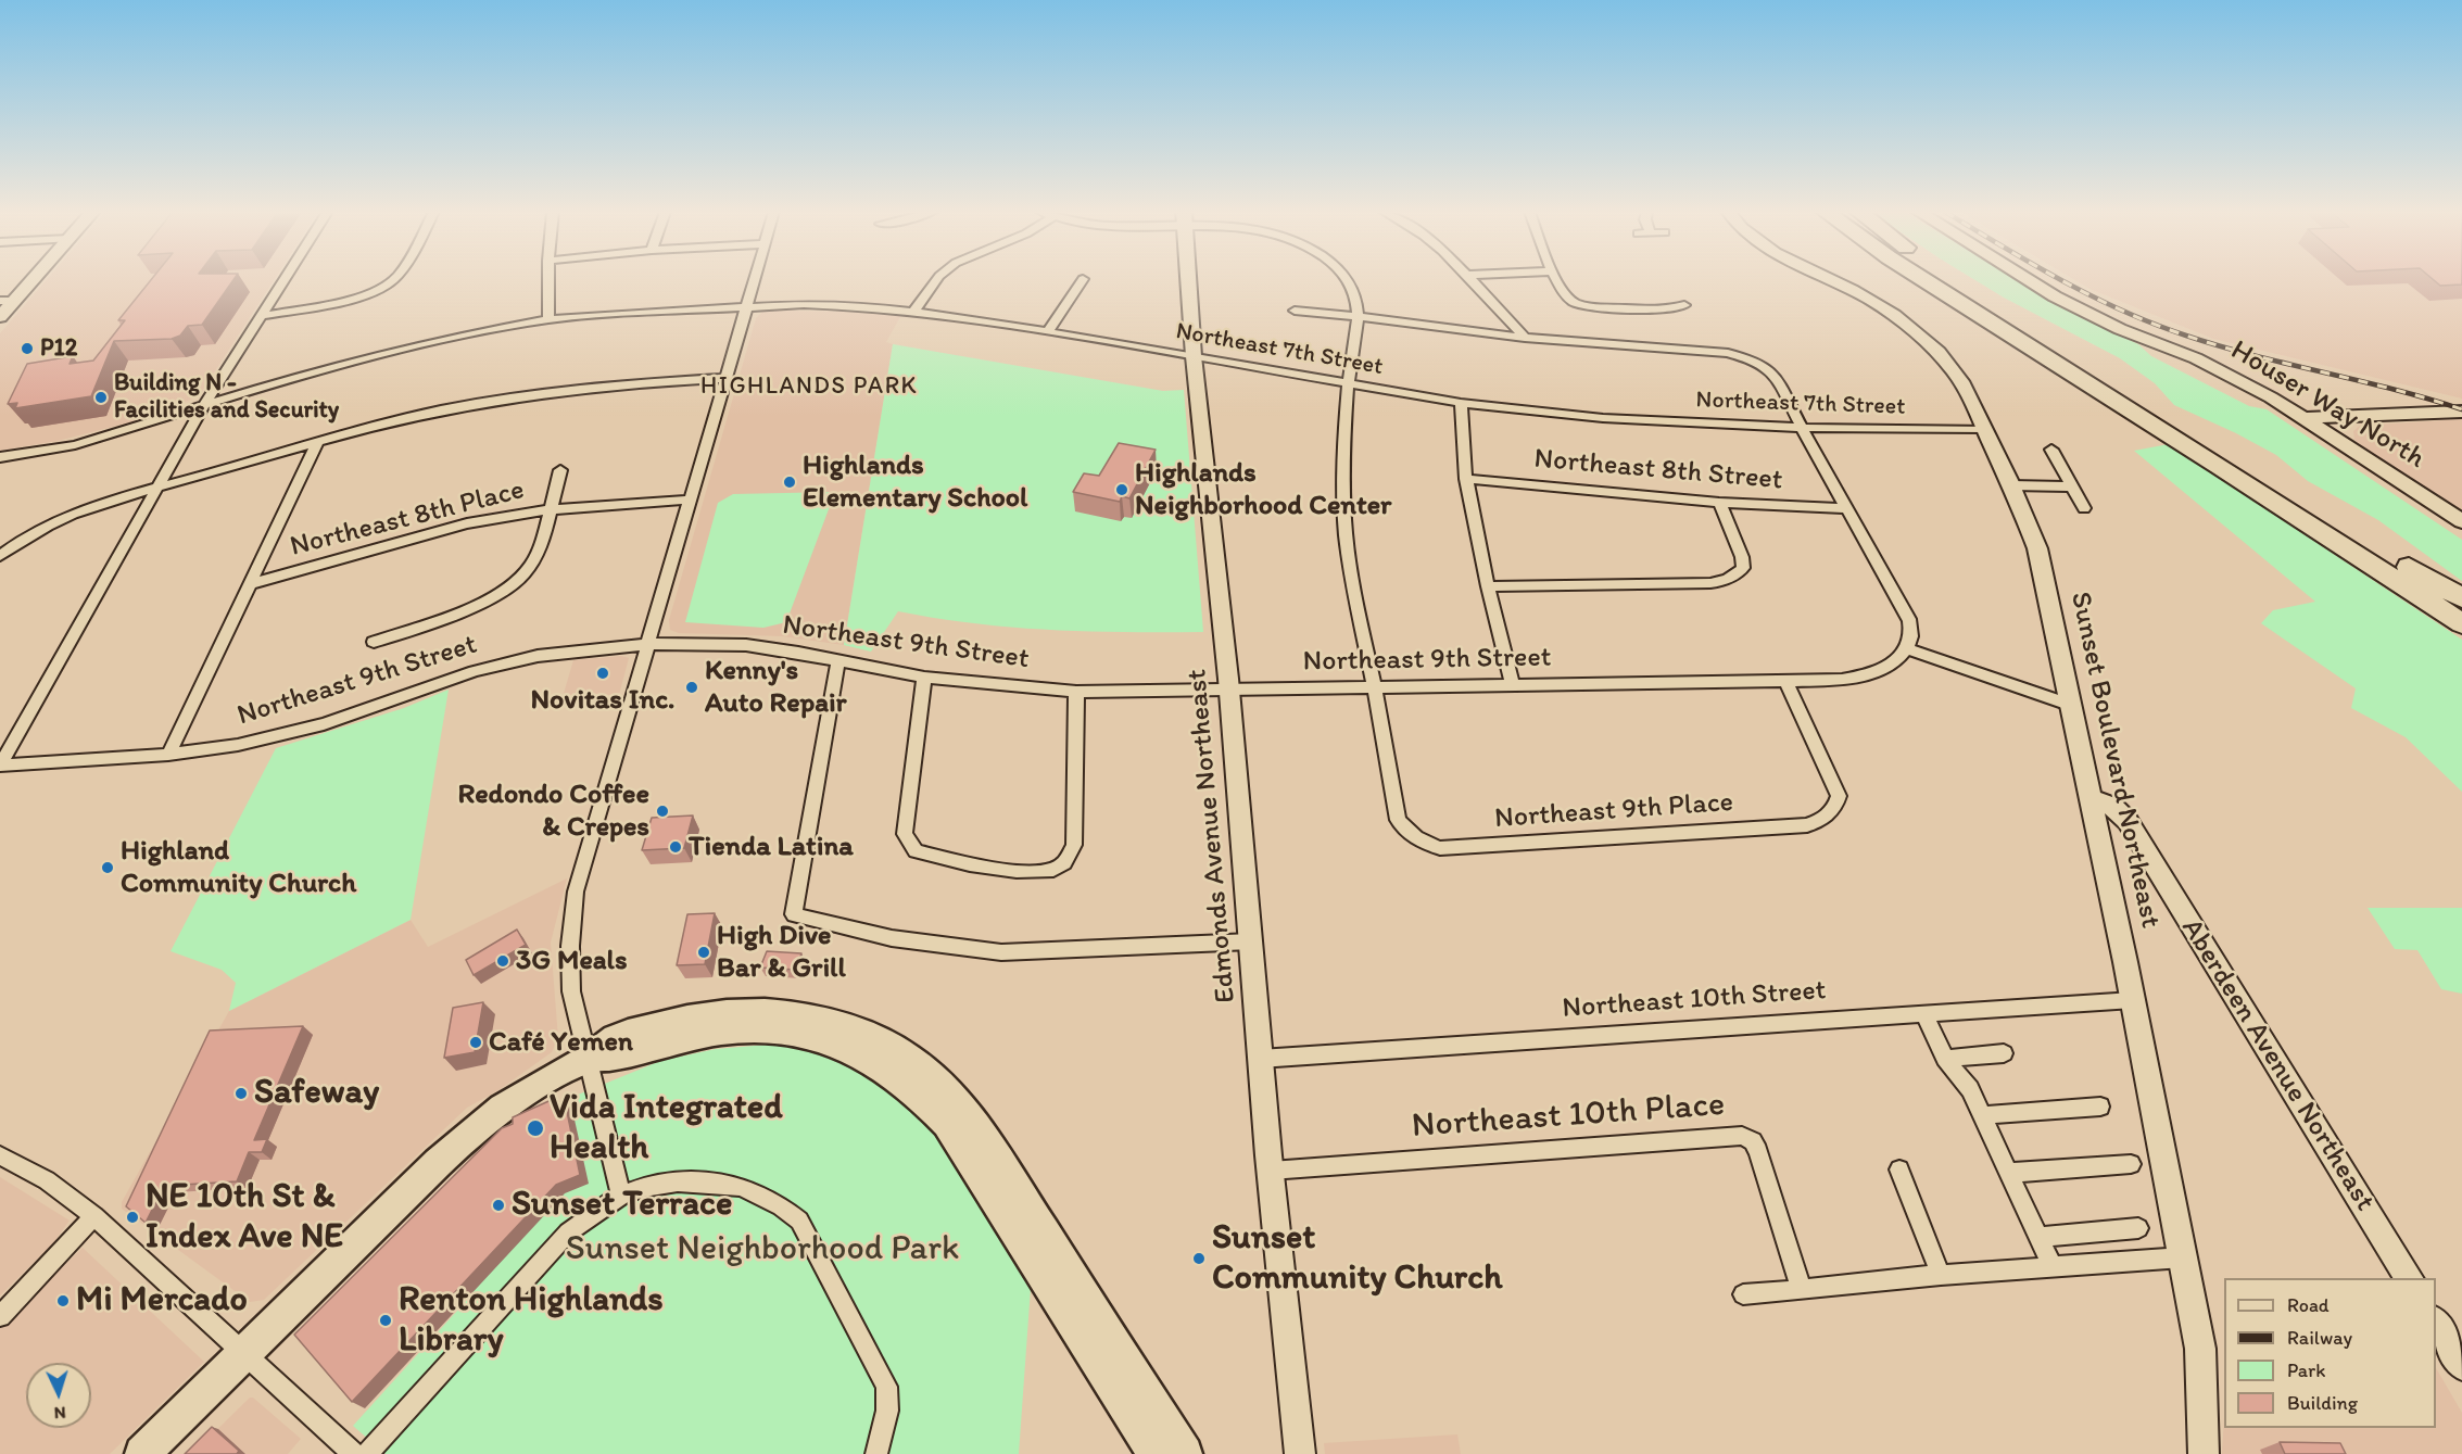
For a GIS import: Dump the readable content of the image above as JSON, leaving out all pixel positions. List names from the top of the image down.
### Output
{
  "streets": {
    "street": [
      "Northeast 7th Street",
      "Houser Way North",
      "Northeast 8th Street",
      "Northeast 8th Place",
      "Northeast 9th Street",
      "Sunset Boulevard Northeast",
      "Northeast 9th Place",
      "Edmonds Avenue Northeast",
      "Northeast 10th Street",
      "Aberdeen Avenue Northeast",
      "Northeast 10th Place"
    ]
  },
  "crossings": [
    ["Northeast 7th Street", "Sunset Boulevard Northeast"],
    ["Northeast 7th Street", "Northeast 9th Place"],
    ["Northeast 7th Street", "Edmonds Avenue Northeast"],
    ["Northeast 9th Street", "Northeast 9th Place"],
    ["Northeast 9th Street", "Edmonds Avenue Northeast"],
    ["Sunset Boulevard Northeast", "Northeast 10th Street"],
    ["Sunset Boulevard Northeast", "Aberdeen Avenue Northeast"],
    ["Edmonds Avenue Northeast", "Northeast 10th Street"],
    ["Edmonds Avenue Northeast", "Northeast 10th Place"]
  ],
  "districts": ["HIGHLANDS PARK"],
  "parks": ["Sunset Neighborhood Park"],
  "places": [
    "P12",
    "Building N - Facilities and Security",
    "Highlands Elementary School",
    "Highlands Neighborhood Center",
    "Novitas Inc.",
    "Kenny's Auto Repair",
    "Redondo Coffee & Crepes",
    "Tienda Latina",
    "Highland Community Church",
    "High Dive Bar & Grill",
    "3G Meals",
    "Café Yemen",
    "Safeway",
    "Vida Integrated Health",
    "Sunset Terrace",
    "NE 10th St & Index Ave NE",
    "Sunset Community Church",
    "Mi Mercado",
    "Renton Highlands Library"
  ],
  "legend": [
    "Road",
    "Railway",
    "Park",
    "Building"
  ],
  "north": "bottom"
}
